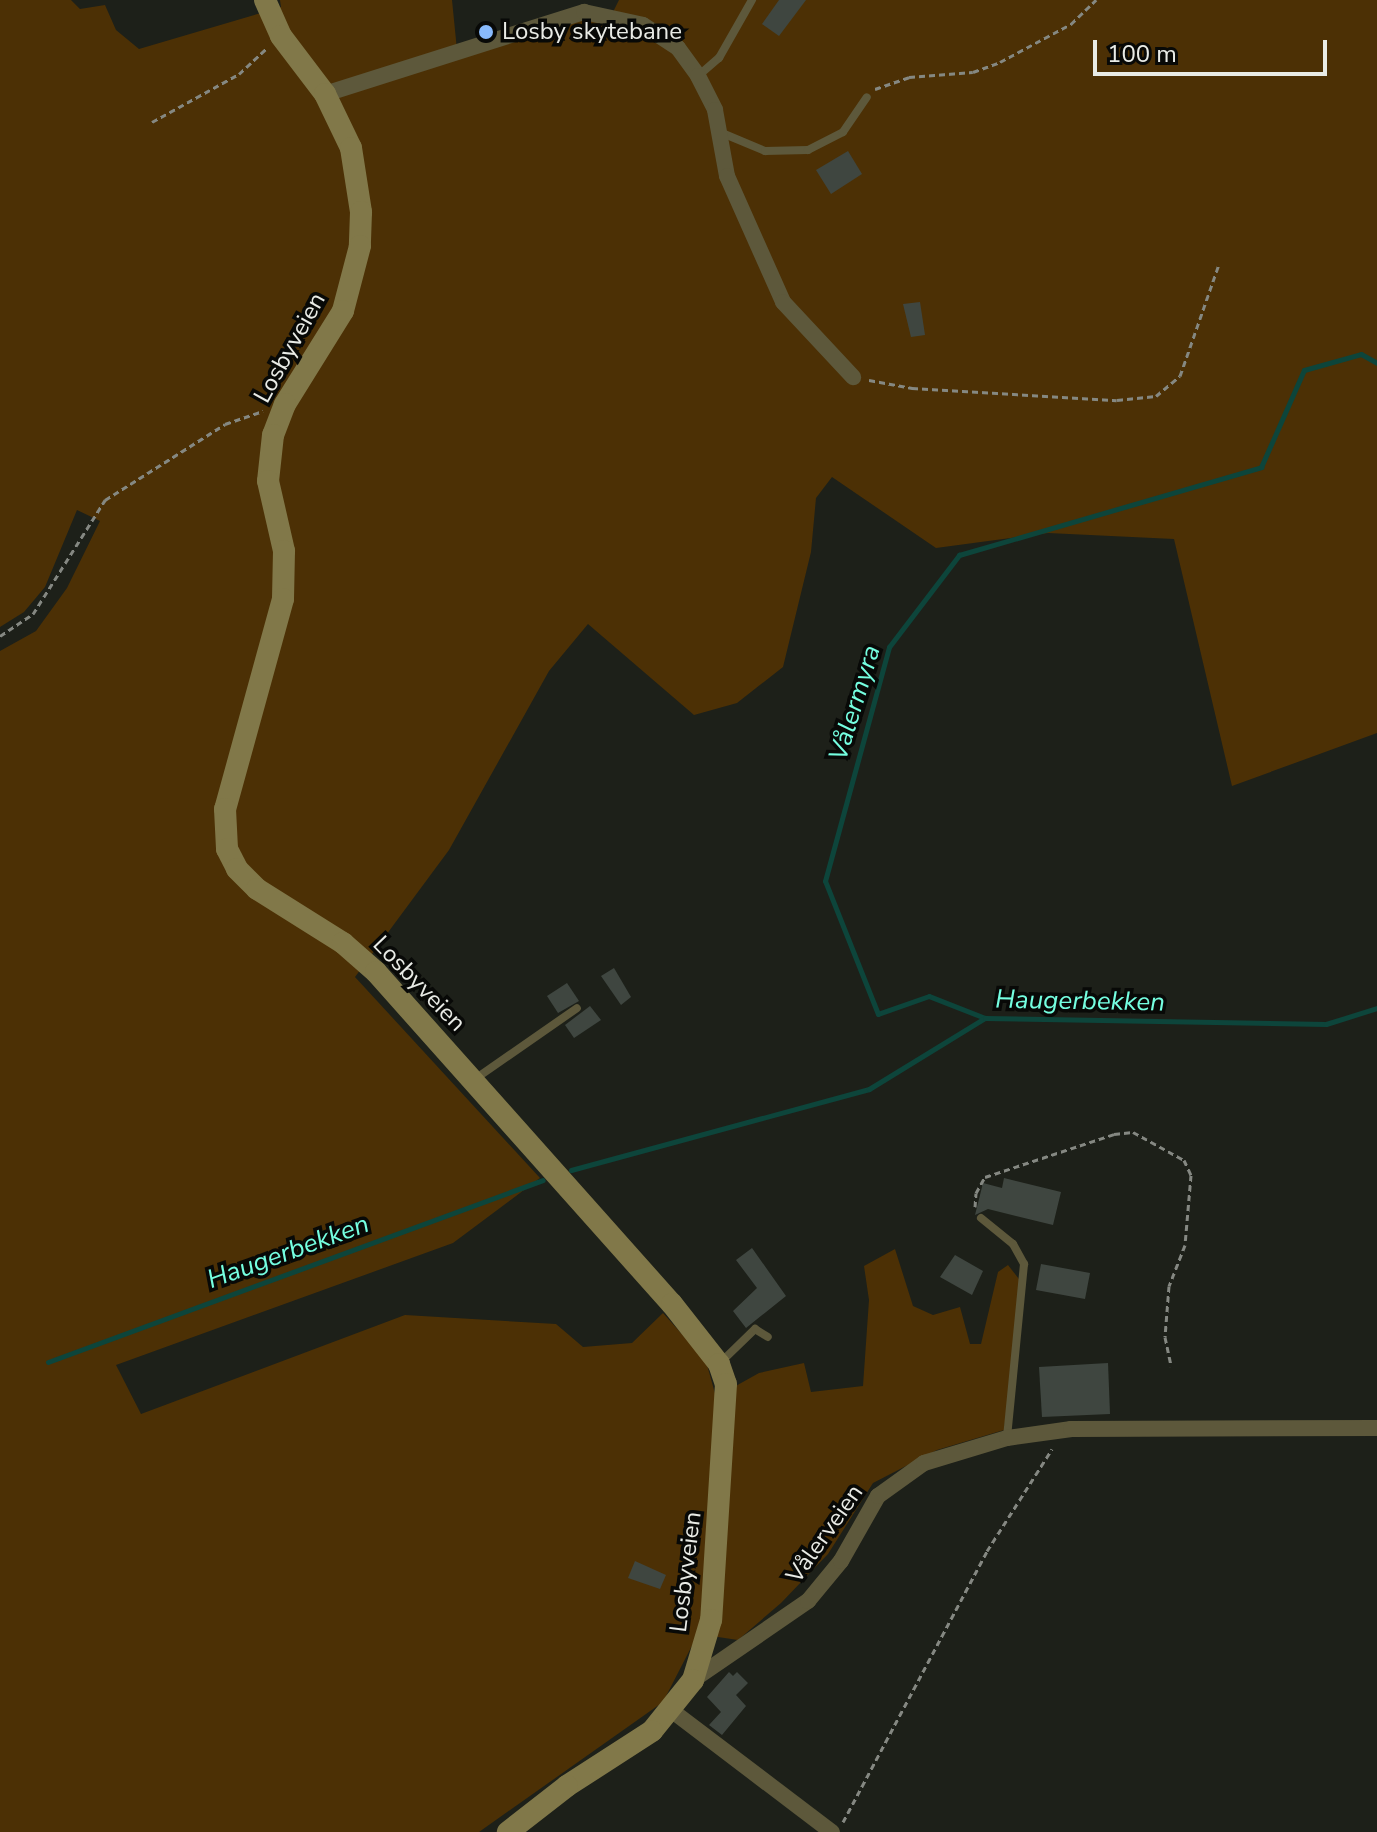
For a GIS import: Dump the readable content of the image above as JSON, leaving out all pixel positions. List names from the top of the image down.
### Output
{
  "streets": {
    "main road": ["Losbyveien"],
    "street": ["Vålerveien"]
  },
  "crossings": [
    ["Losbyveien", "Vålerveien"]
  ],
  "water": ["Vålermyra", "Haugerbekken"],
  "places": ["Losby skytebane"],
  "scale_bar": "100 m"
}
